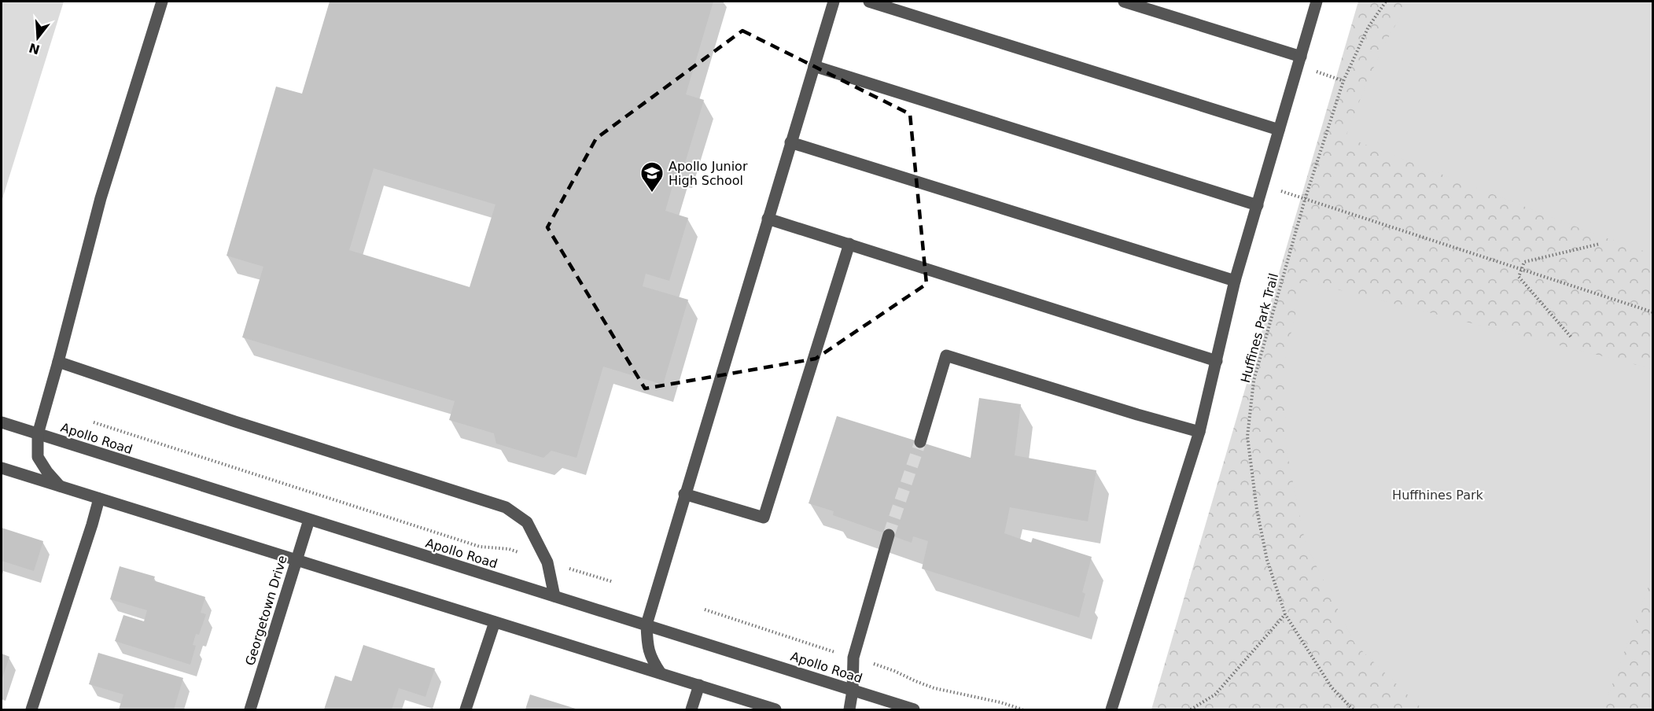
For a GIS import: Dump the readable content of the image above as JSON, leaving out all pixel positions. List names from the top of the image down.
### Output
{
  "streets": {
    "street": ["Apollo Road", "Georgetown Drive"],
    "path": ["Huffines Park Trail"]
  },
  "crossings": [
    ["Apollo Road", "Georgetown Drive"]
  ],
  "parks": ["Huffhines Park"],
  "places": {
    "school or university": ["Apollo Junior High School"]
  },
  "north": "bottom"
}
